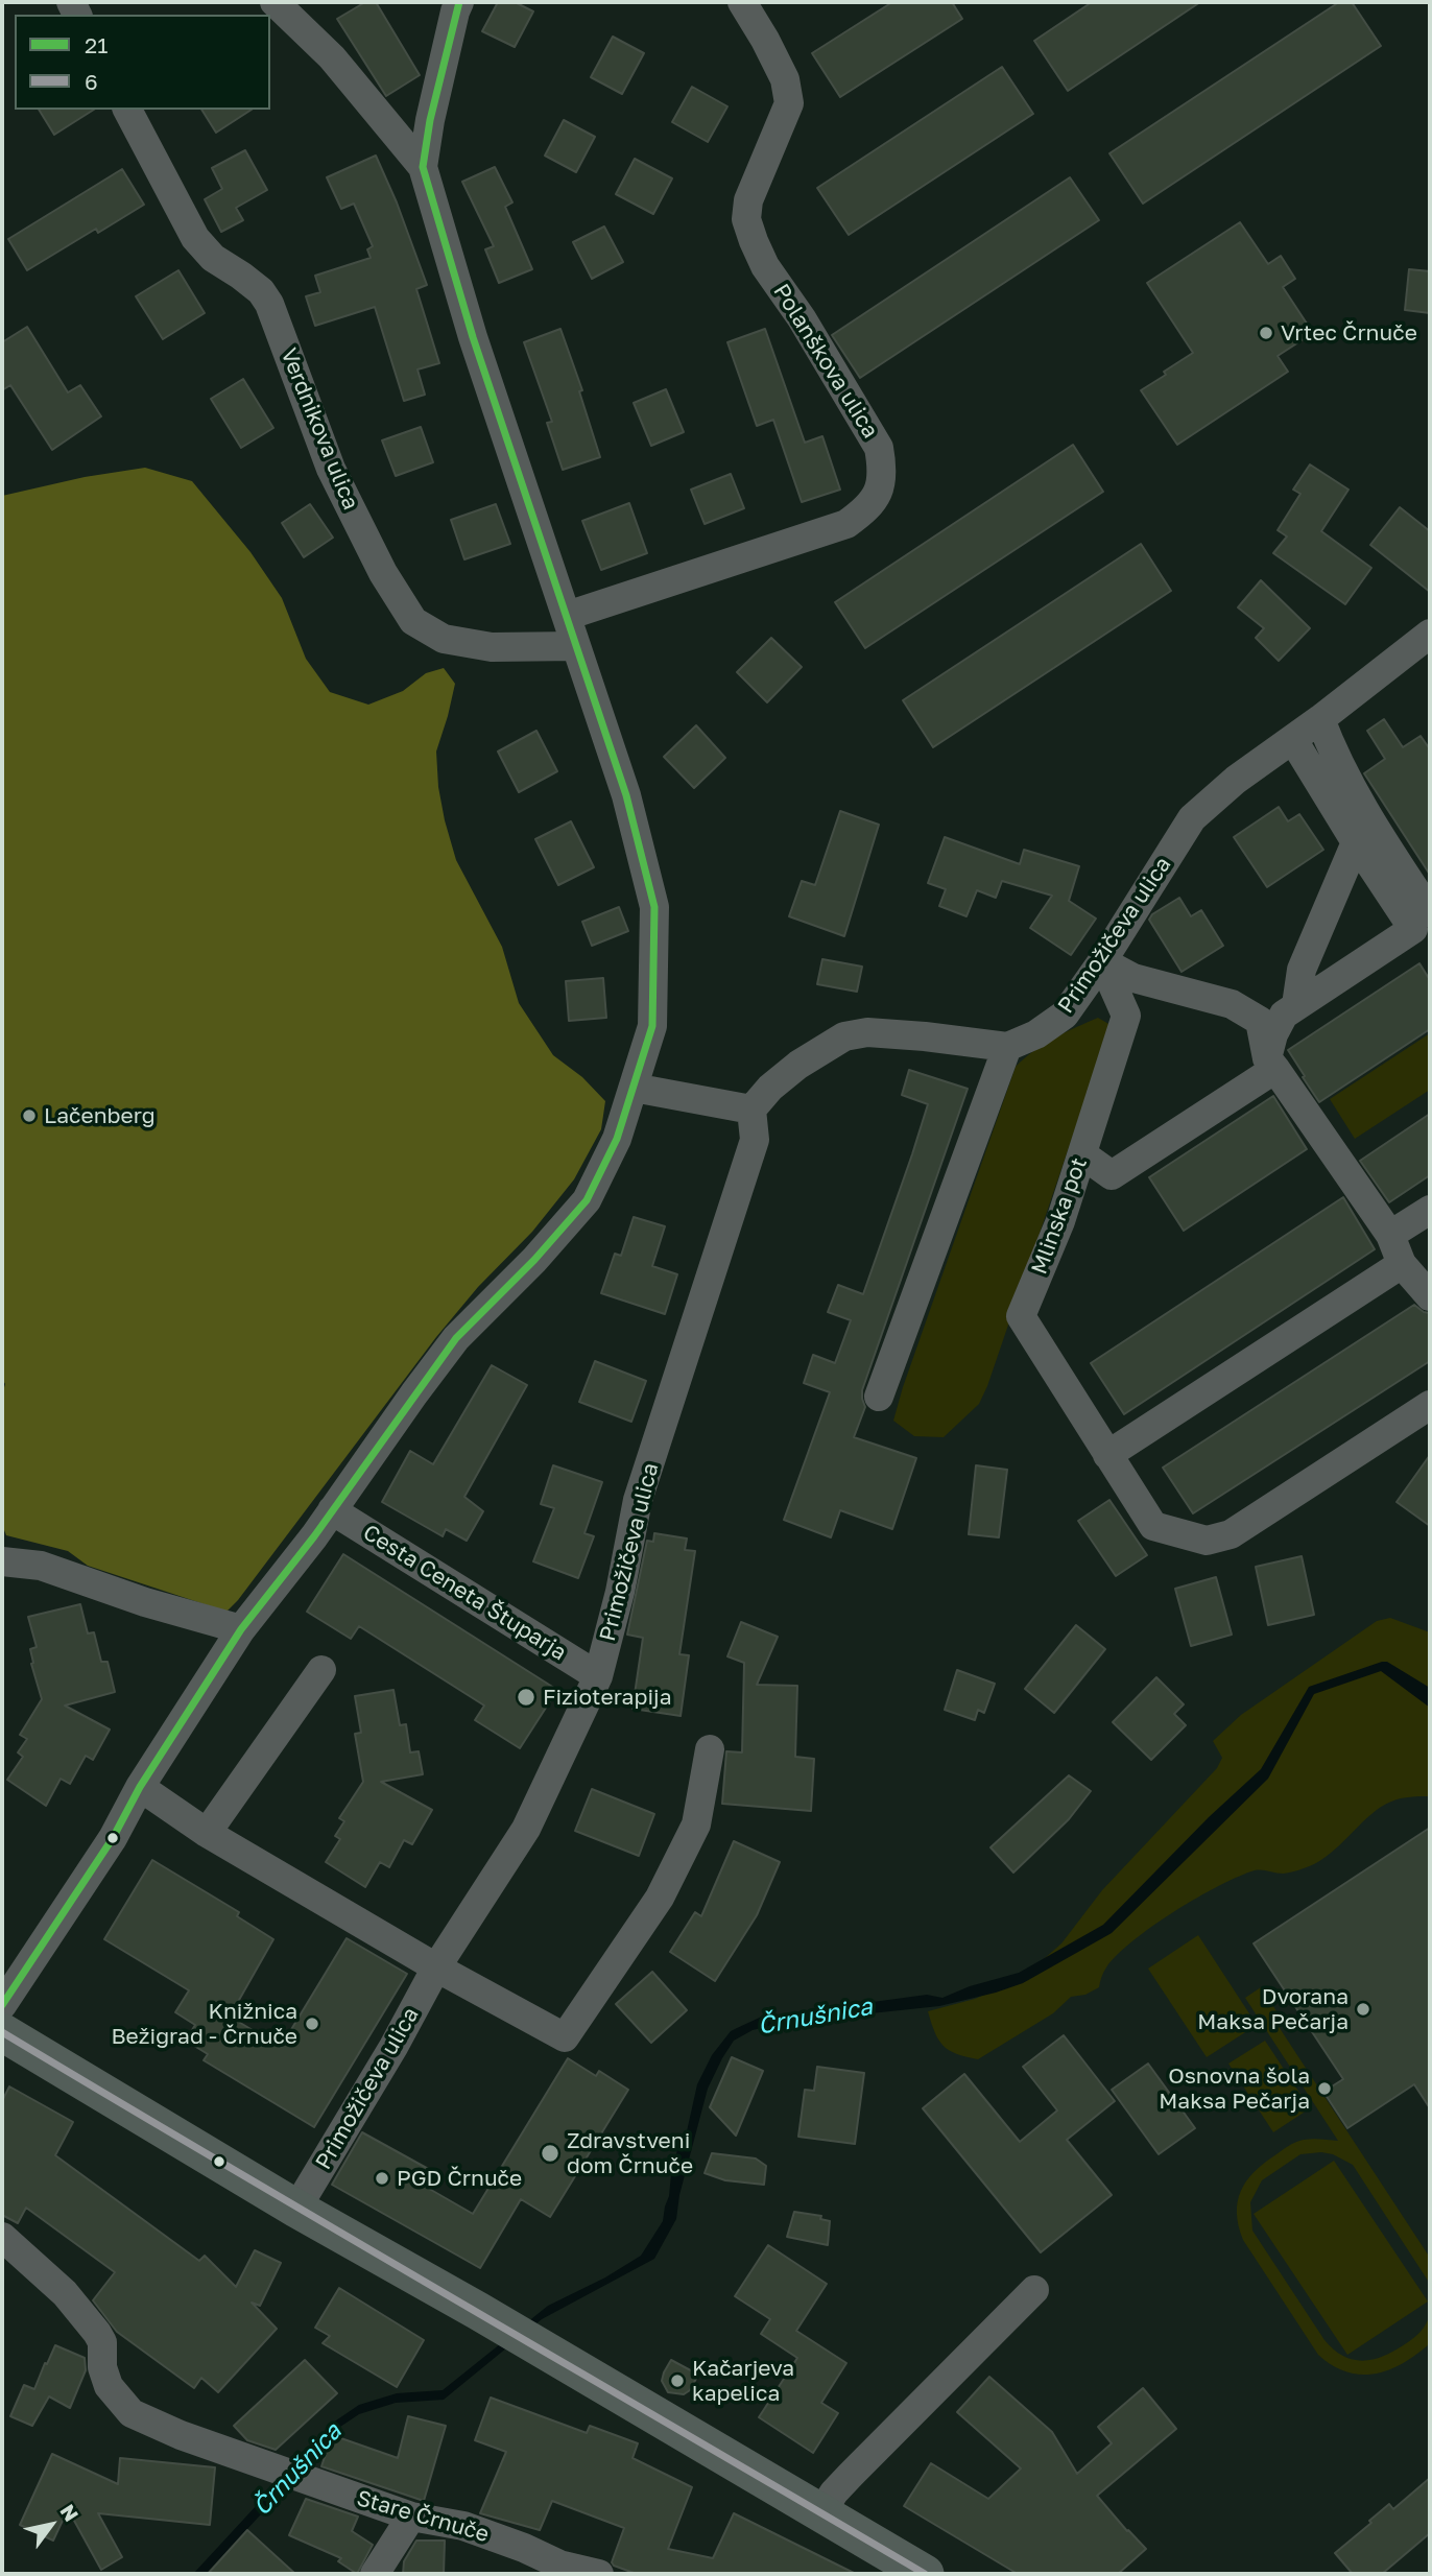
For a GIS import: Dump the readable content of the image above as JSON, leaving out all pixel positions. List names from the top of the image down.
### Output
{
  "streets": {
    "street": [
      "Polanškova ulica",
      "Verdnikova ulica",
      "Primožičeva ulica",
      "Mlinska pot",
      "Cesta Ceneta Štuparja",
      "Stare Črnuče"
    ]
  },
  "crossings": [
    ["Primožičeva ulica", "Mlinska pot"],
    ["Primožičeva ulica", "Cesta Ceneta Štuparja"]
  ],
  "water": ["Črnušnica"],
  "places": [
    "Vrtec Črnuče",
    "Lačenberg",
    "Fizioterapija",
    "Dvorana Maksa Pečarja",
    "Knižnica Bežigrad - Črnuče",
    "Osnovna šola Maksa Pečarja",
    "Zdravstveni dom Črnuče",
    "PGD Črnuče",
    "Kačarjeva kapelica"
  ],
  "lines": ["transit line 21", "transit line 6"],
  "legend": ["21", "6"],
  "north": "top right"
}
